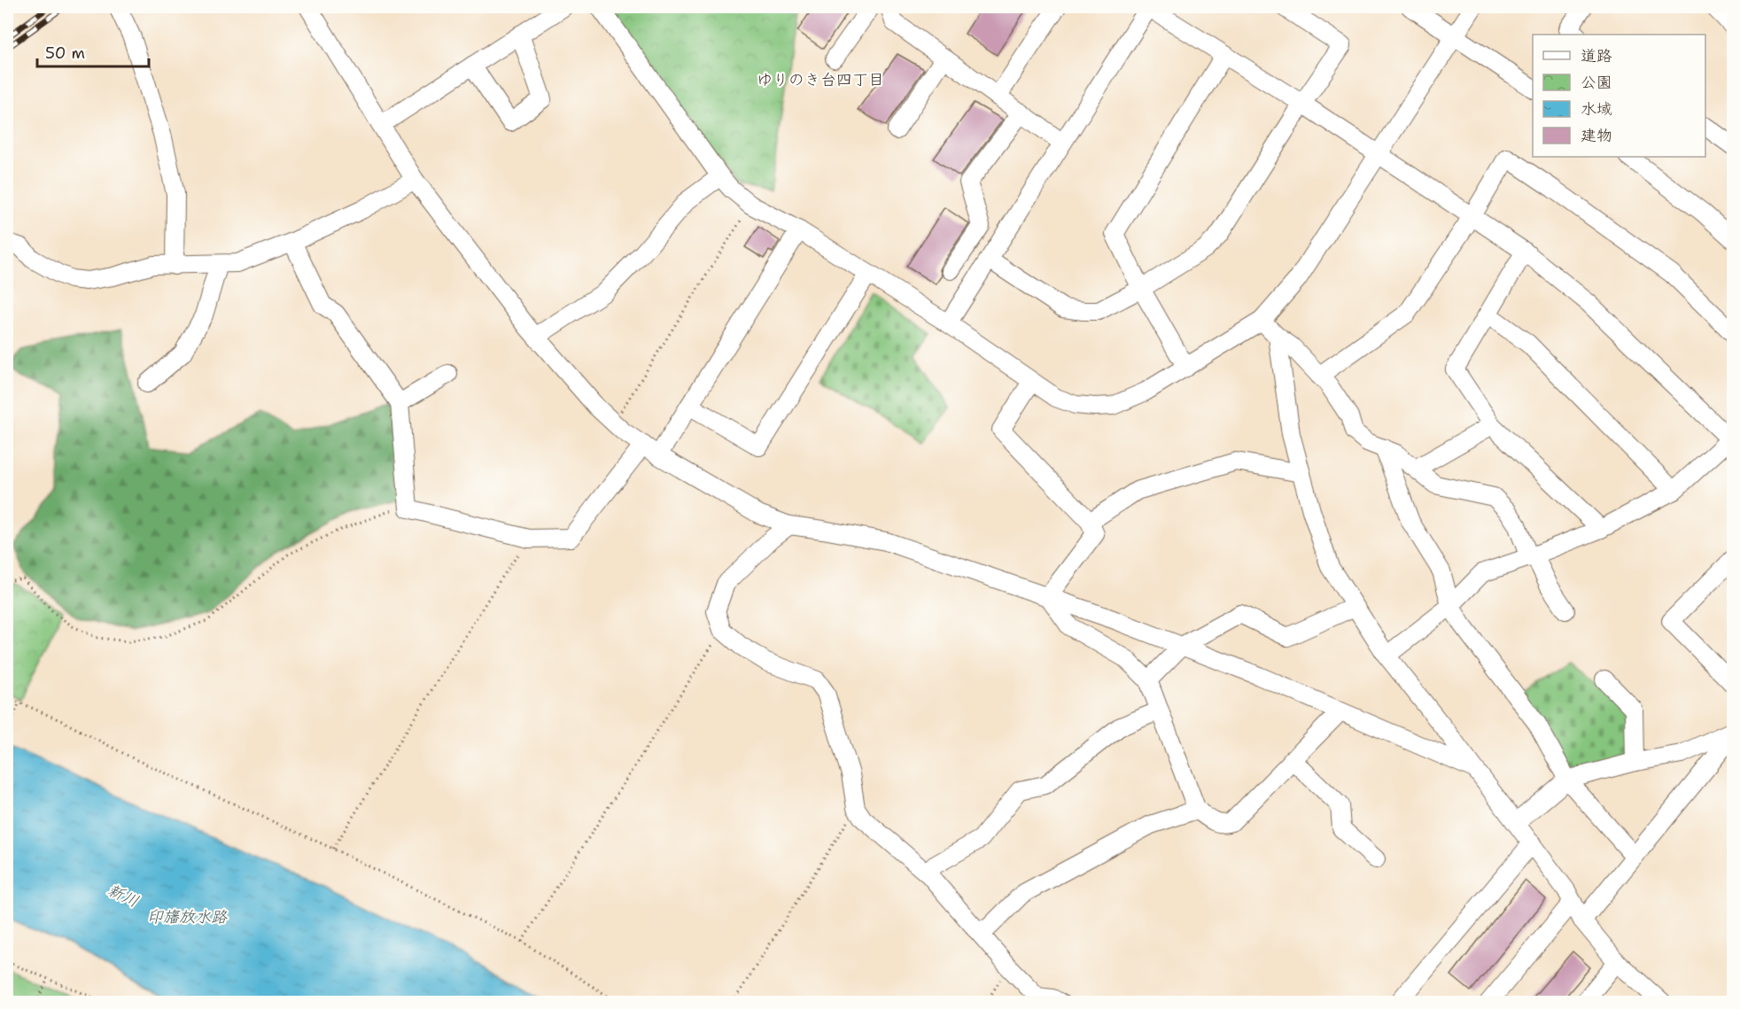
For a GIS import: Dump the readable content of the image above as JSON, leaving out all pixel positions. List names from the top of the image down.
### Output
{
  "districts": ["ゆりのき台四丁目"],
  "water": ["新川", "印旛放水路"],
  "legend": [
    "道路",
    "公園",
    "水域",
    "建物"
  ],
  "scale_bar": "50 m"
}
